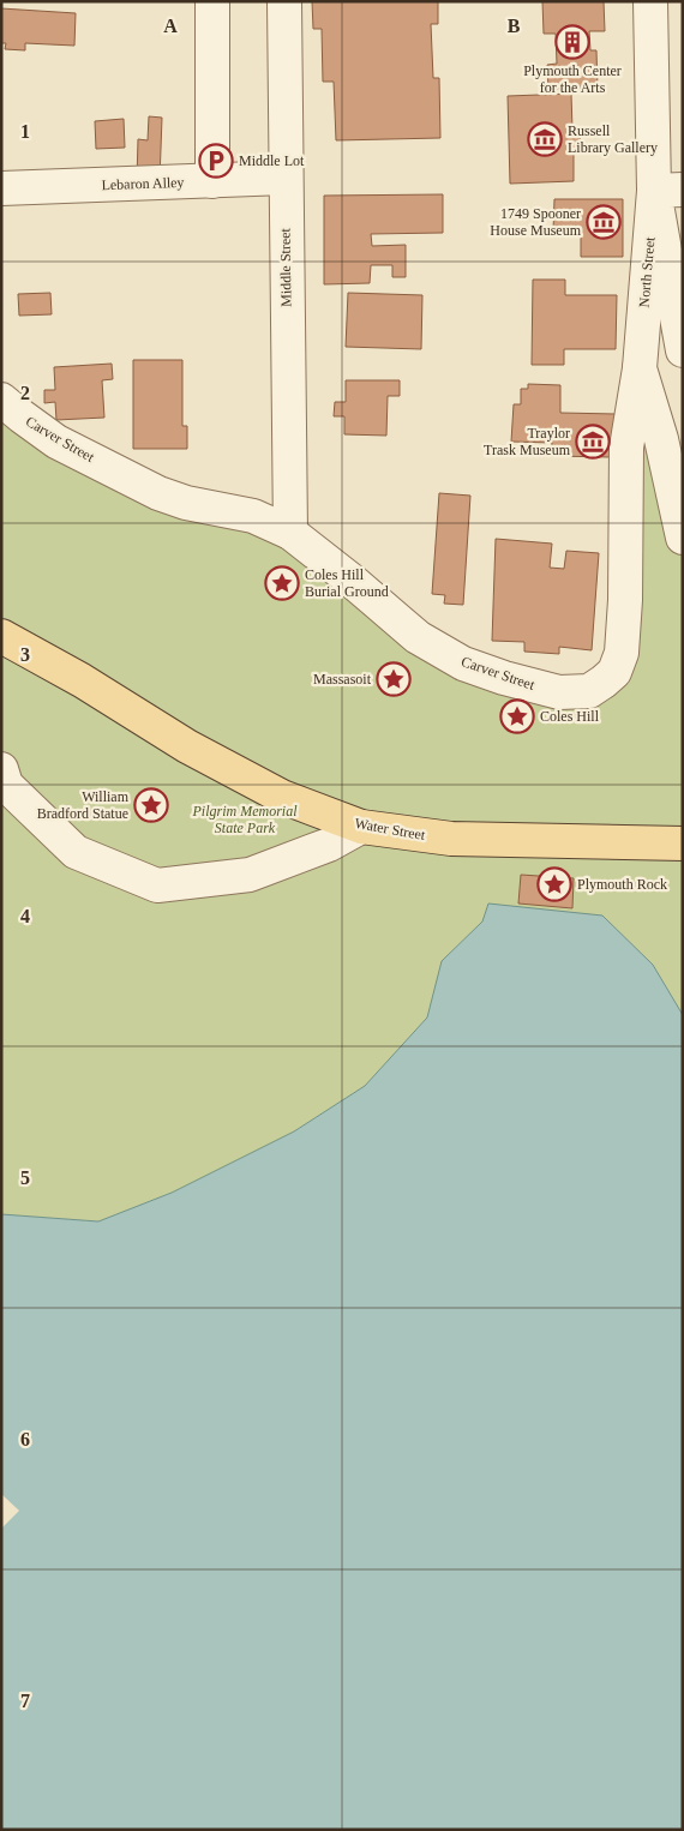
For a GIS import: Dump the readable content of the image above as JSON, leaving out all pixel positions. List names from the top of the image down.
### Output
{
  "streets": {
    "main road": ["Water Street"],
    "street": [
      "Lebaron Alley",
      "Middle Street",
      "North Street",
      "Carver Street"
    ]
  },
  "crossings": [
    ["Lebaron Alley", "Middle Street"],
    ["Middle Street", "Carver Street"],
    ["North Street", "Carver Street"]
  ],
  "parks": ["Pilgrim Memorial State Park"],
  "places": {
    "building": ["Plymouth Center for the Arts"],
    "museum": ["Russell Library Gallery", "1749 Spooner House Museum", "Traylor Trask Museum"],
    "parking": ["Middle Lot"],
    "place": [
      "Coles Hill Burial Ground",
      "Massasoit",
      "Coles Hill",
      "William Bradford Statue",
      "Plymouth Rock"
    ]
  },
  "grid": {
    "columns": ["A", "B"],
    "rows": [
      "1",
      "2",
      "3",
      "4",
      "5",
      "6",
      "7"
    ]
  }
}
